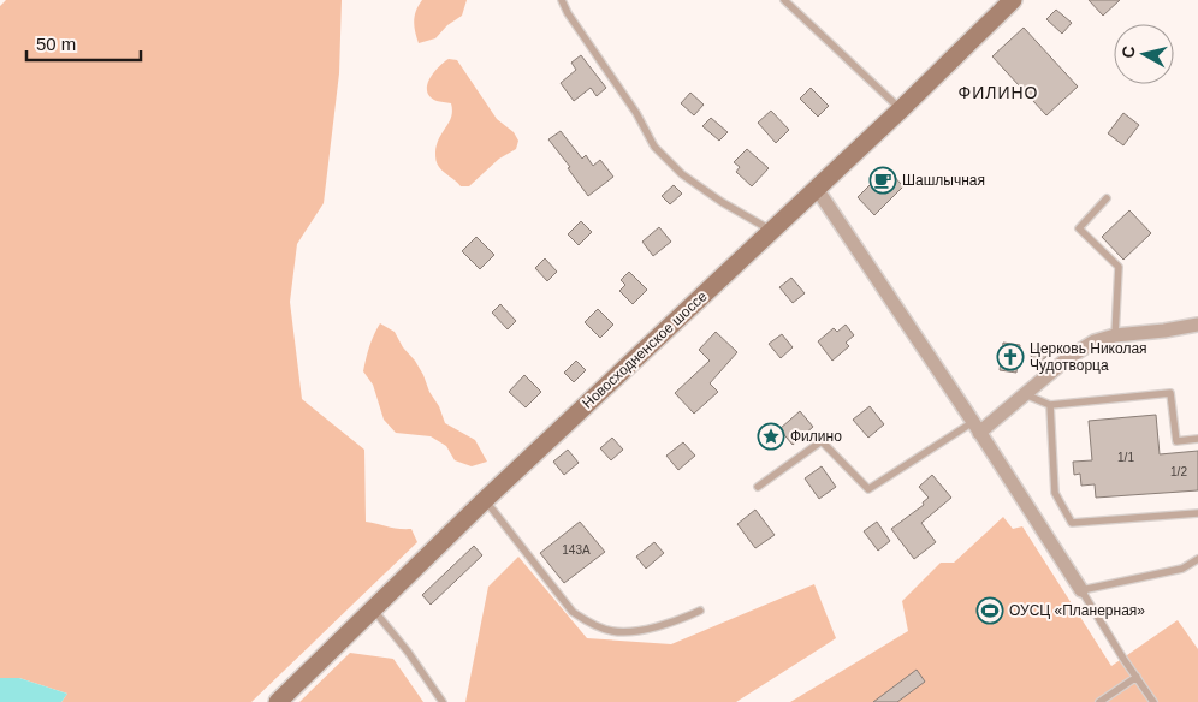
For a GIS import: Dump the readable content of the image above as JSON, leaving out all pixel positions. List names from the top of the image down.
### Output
{
  "streets": {
    "main road": ["Новосходненское шоссе"]
  },
  "districts": ["ФИЛИНО"],
  "places": {
    "cafe": ["Шашлычная"],
    "church": ["Церковь Николая Чудотворца"],
    "place": ["Филино"],
    "sports": ["ОУСЦ «Планерная»"]
  },
  "house_numbers": ["1/1", "1/2", "143А"],
  "scale_bar": "50 m",
  "north": "left"
}
